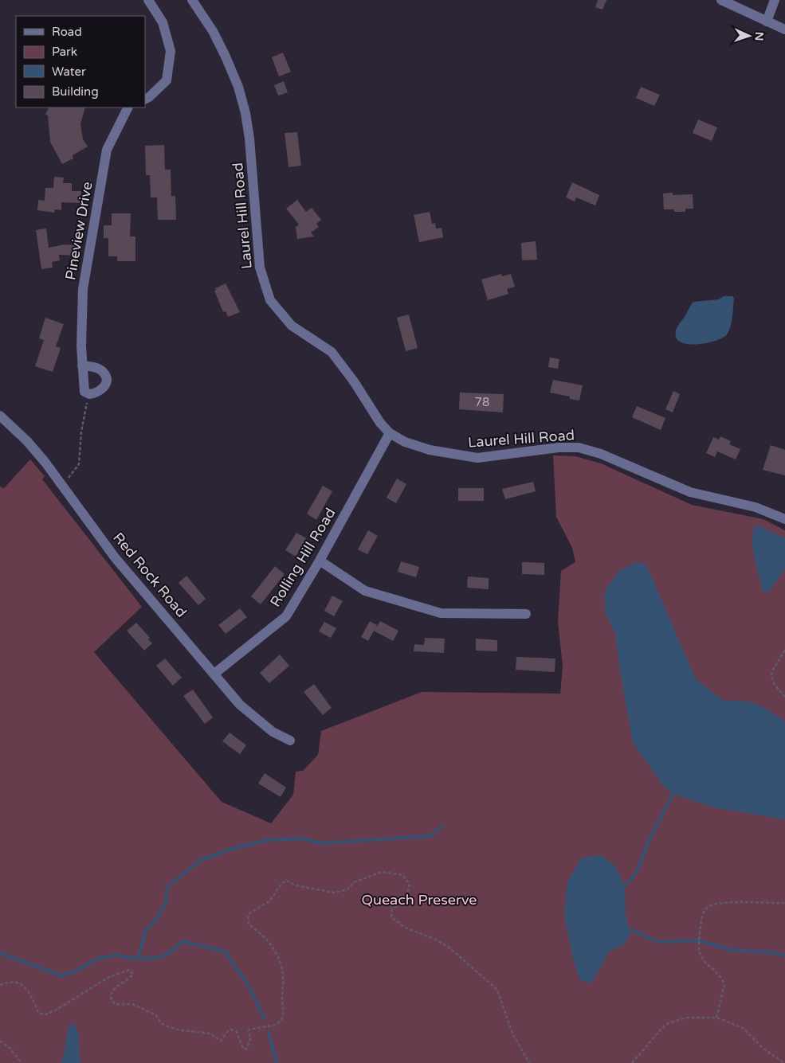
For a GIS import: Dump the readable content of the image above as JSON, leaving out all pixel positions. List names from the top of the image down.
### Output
{
  "streets": {
    "street": [
      "Laurel Hill Road",
      "Pineview Drive",
      "Rolling Hill Road",
      "Red Rock Road"
    ]
  },
  "crossings": [
    ["Laurel Hill Road", "Rolling Hill Road"],
    ["Rolling Hill Road", "Red Rock Road"]
  ],
  "parks": ["Queach Preserve"],
  "house_numbers": ["78"],
  "legend": [
    "Road",
    "Park",
    "Water",
    "Building"
  ],
  "north": "right"
}
